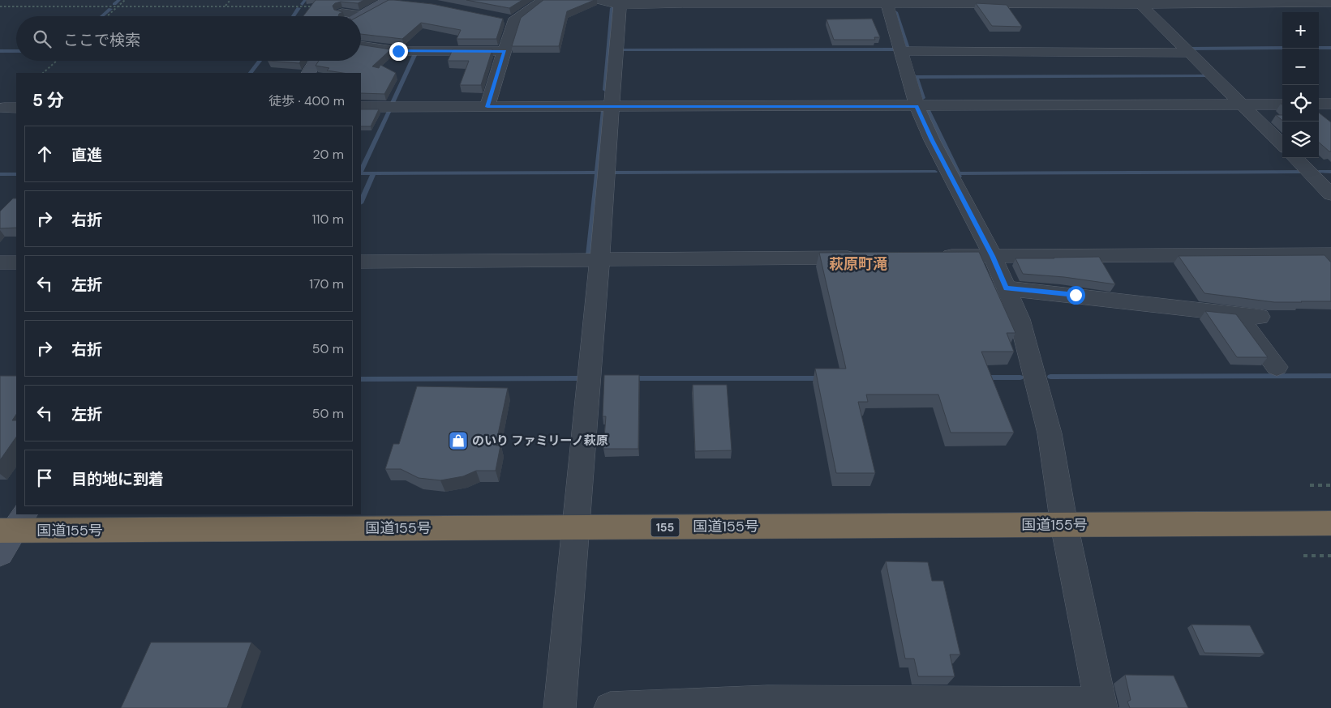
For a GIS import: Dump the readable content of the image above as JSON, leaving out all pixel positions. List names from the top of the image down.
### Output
{
  "streets": {
    "highway": ["国道155号", "155"]
  },
  "districts": ["萩原町滝"],
  "places": {
    "shop": ["のいり ファミリーノ萩原"]
  },
  "page": {
    "map_buttons": ["+", "−"],
    "search": "ここで検索",
    "heading": ["5 分", "徒歩 · 400 m"],
    "list": [
      ["直進", "20 m"],
      ["右折", "110 m"],
      ["左折", "170 m"],
      ["右折", "50 m"],
      ["左折", "50 m"],
      "目的地に到着"
    ]
  }
}
